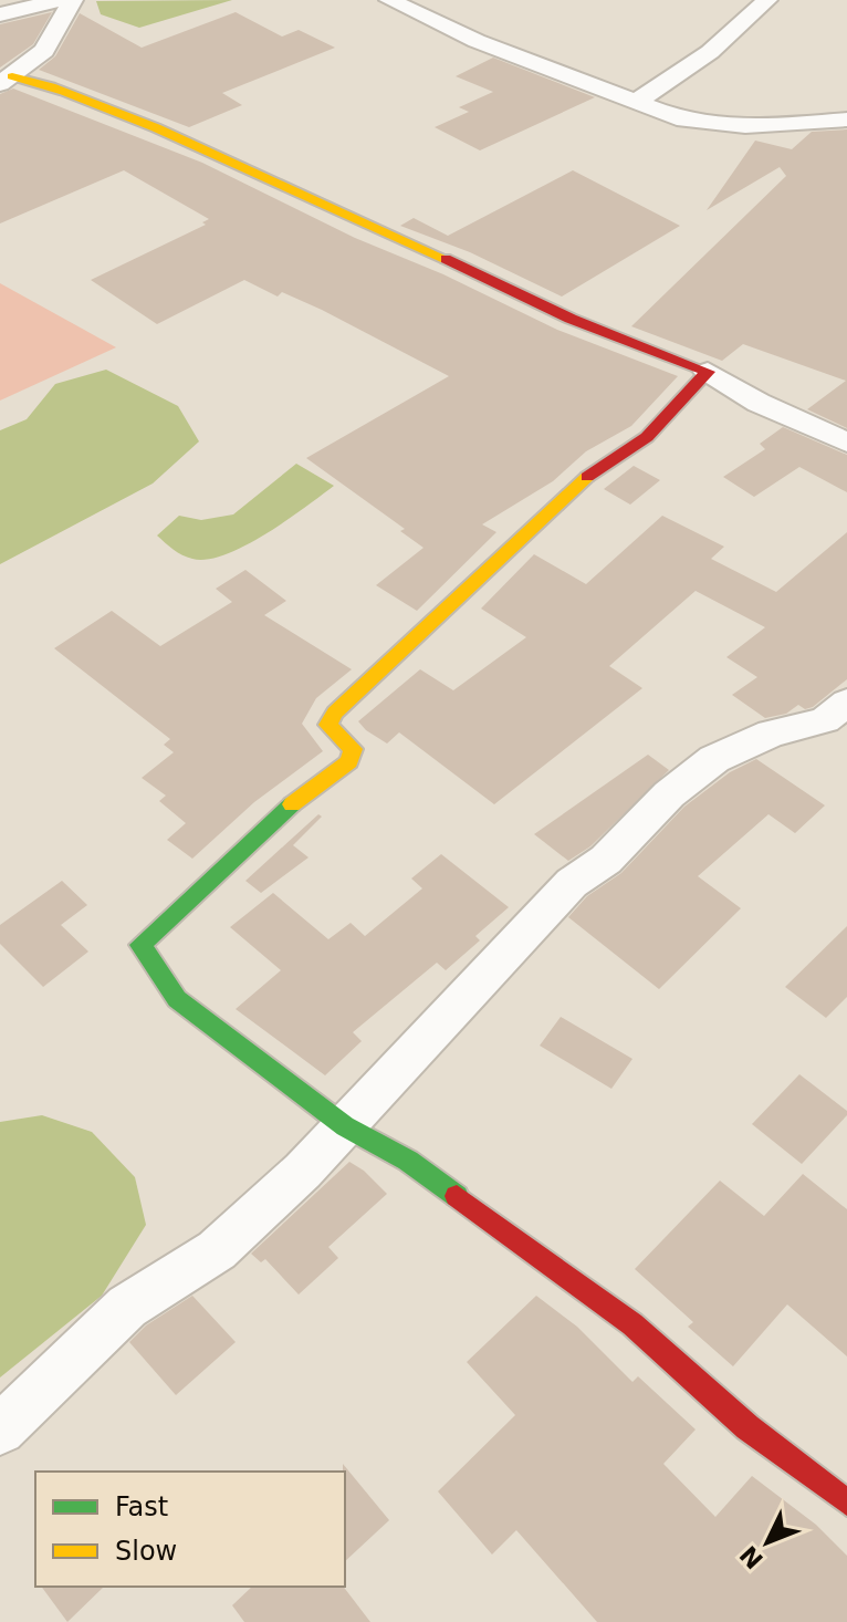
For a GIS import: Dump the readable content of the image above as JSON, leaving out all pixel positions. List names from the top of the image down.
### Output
{
  "legend": ["Fast", "Slow"],
  "north": "bottom left"
}
